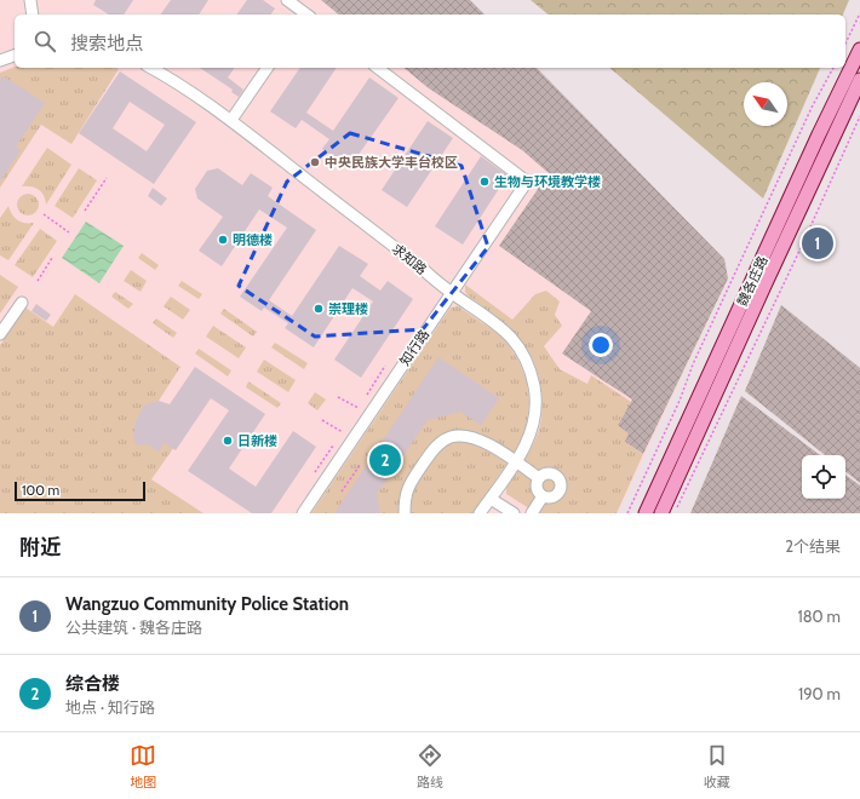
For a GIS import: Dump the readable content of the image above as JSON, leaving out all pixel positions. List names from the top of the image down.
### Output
{
  "streets": {
    "main road": ["魏各庄路"],
    "street": ["求知路", "知行路"]
  },
  "crossings": [
    ["求知路", "知行路"]
  ],
  "places": [
    "中央民族大学丰台校区",
    "生物与环境教学楼",
    "明德楼",
    "崇理楼",
    "日新楼"
  ],
  "scale_bar": "100 m",
  "north": "top left",
  "page": {
    "search": "搜索地点",
    "pins": ["1", "2"],
    "scale": "100 m",
    "heading": ["附近", "2个结果"],
    "list": [
      {
        "mark": "1",
        "name": "Wangzuo Community Police Station",
        "note": "公共建筑 · 魏各庄路",
        "value": "180 m"
      },
      {
        "mark": "2",
        "name": "综合楼",
        "note": "地点 · 知行路",
        "value": "190 m"
      }
    ],
    "nav": ["地图", "路线", "收藏"]
  }
}
